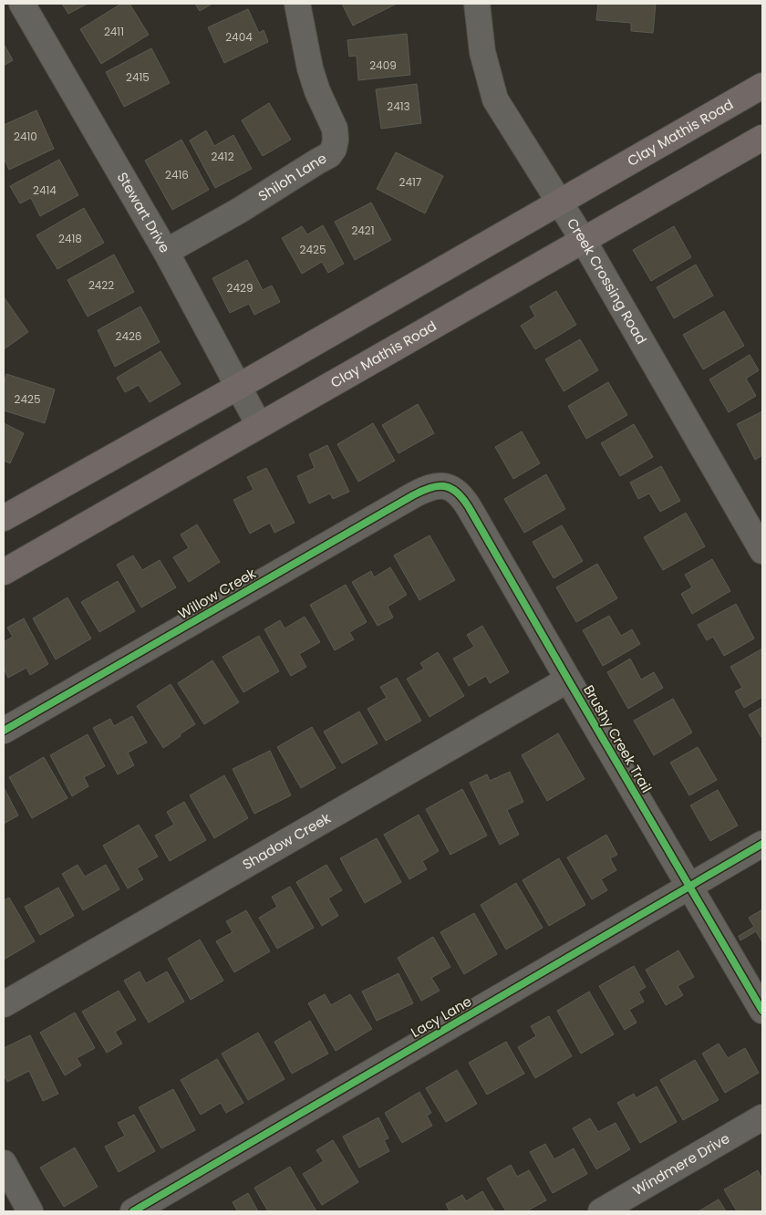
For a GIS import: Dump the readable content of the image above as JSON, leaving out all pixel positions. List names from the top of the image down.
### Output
{
  "streets": {
    "main road": ["Clay Mathis Road"],
    "street": [
      "Shiloh Lane",
      "Stewart Drive",
      "Creek Crossing Road",
      "Willow Creek",
      "Brushy Creek Trail",
      "Shadow Creek",
      "Lacy Lane",
      "Windmere Drive"
    ]
  },
  "crossings": [
    ["Clay Mathis Road", "Stewart Drive"],
    ["Clay Mathis Road", "Creek Crossing Road"],
    ["Shiloh Lane", "Stewart Drive"],
    ["Willow Creek", "Brushy Creek Trail"],
    ["Brushy Creek Trail", "Shadow Creek"],
    ["Brushy Creek Trail", "Lacy Lane"]
  ],
  "house_numbers": [
    "2411",
    "2404",
    "2409",
    "2415",
    "2413",
    "2410",
    "2412",
    "2416",
    "2417",
    "2414",
    "2421",
    "2418",
    "2425",
    "2422",
    "2429",
    "2426",
    "2425"
  ]
}
